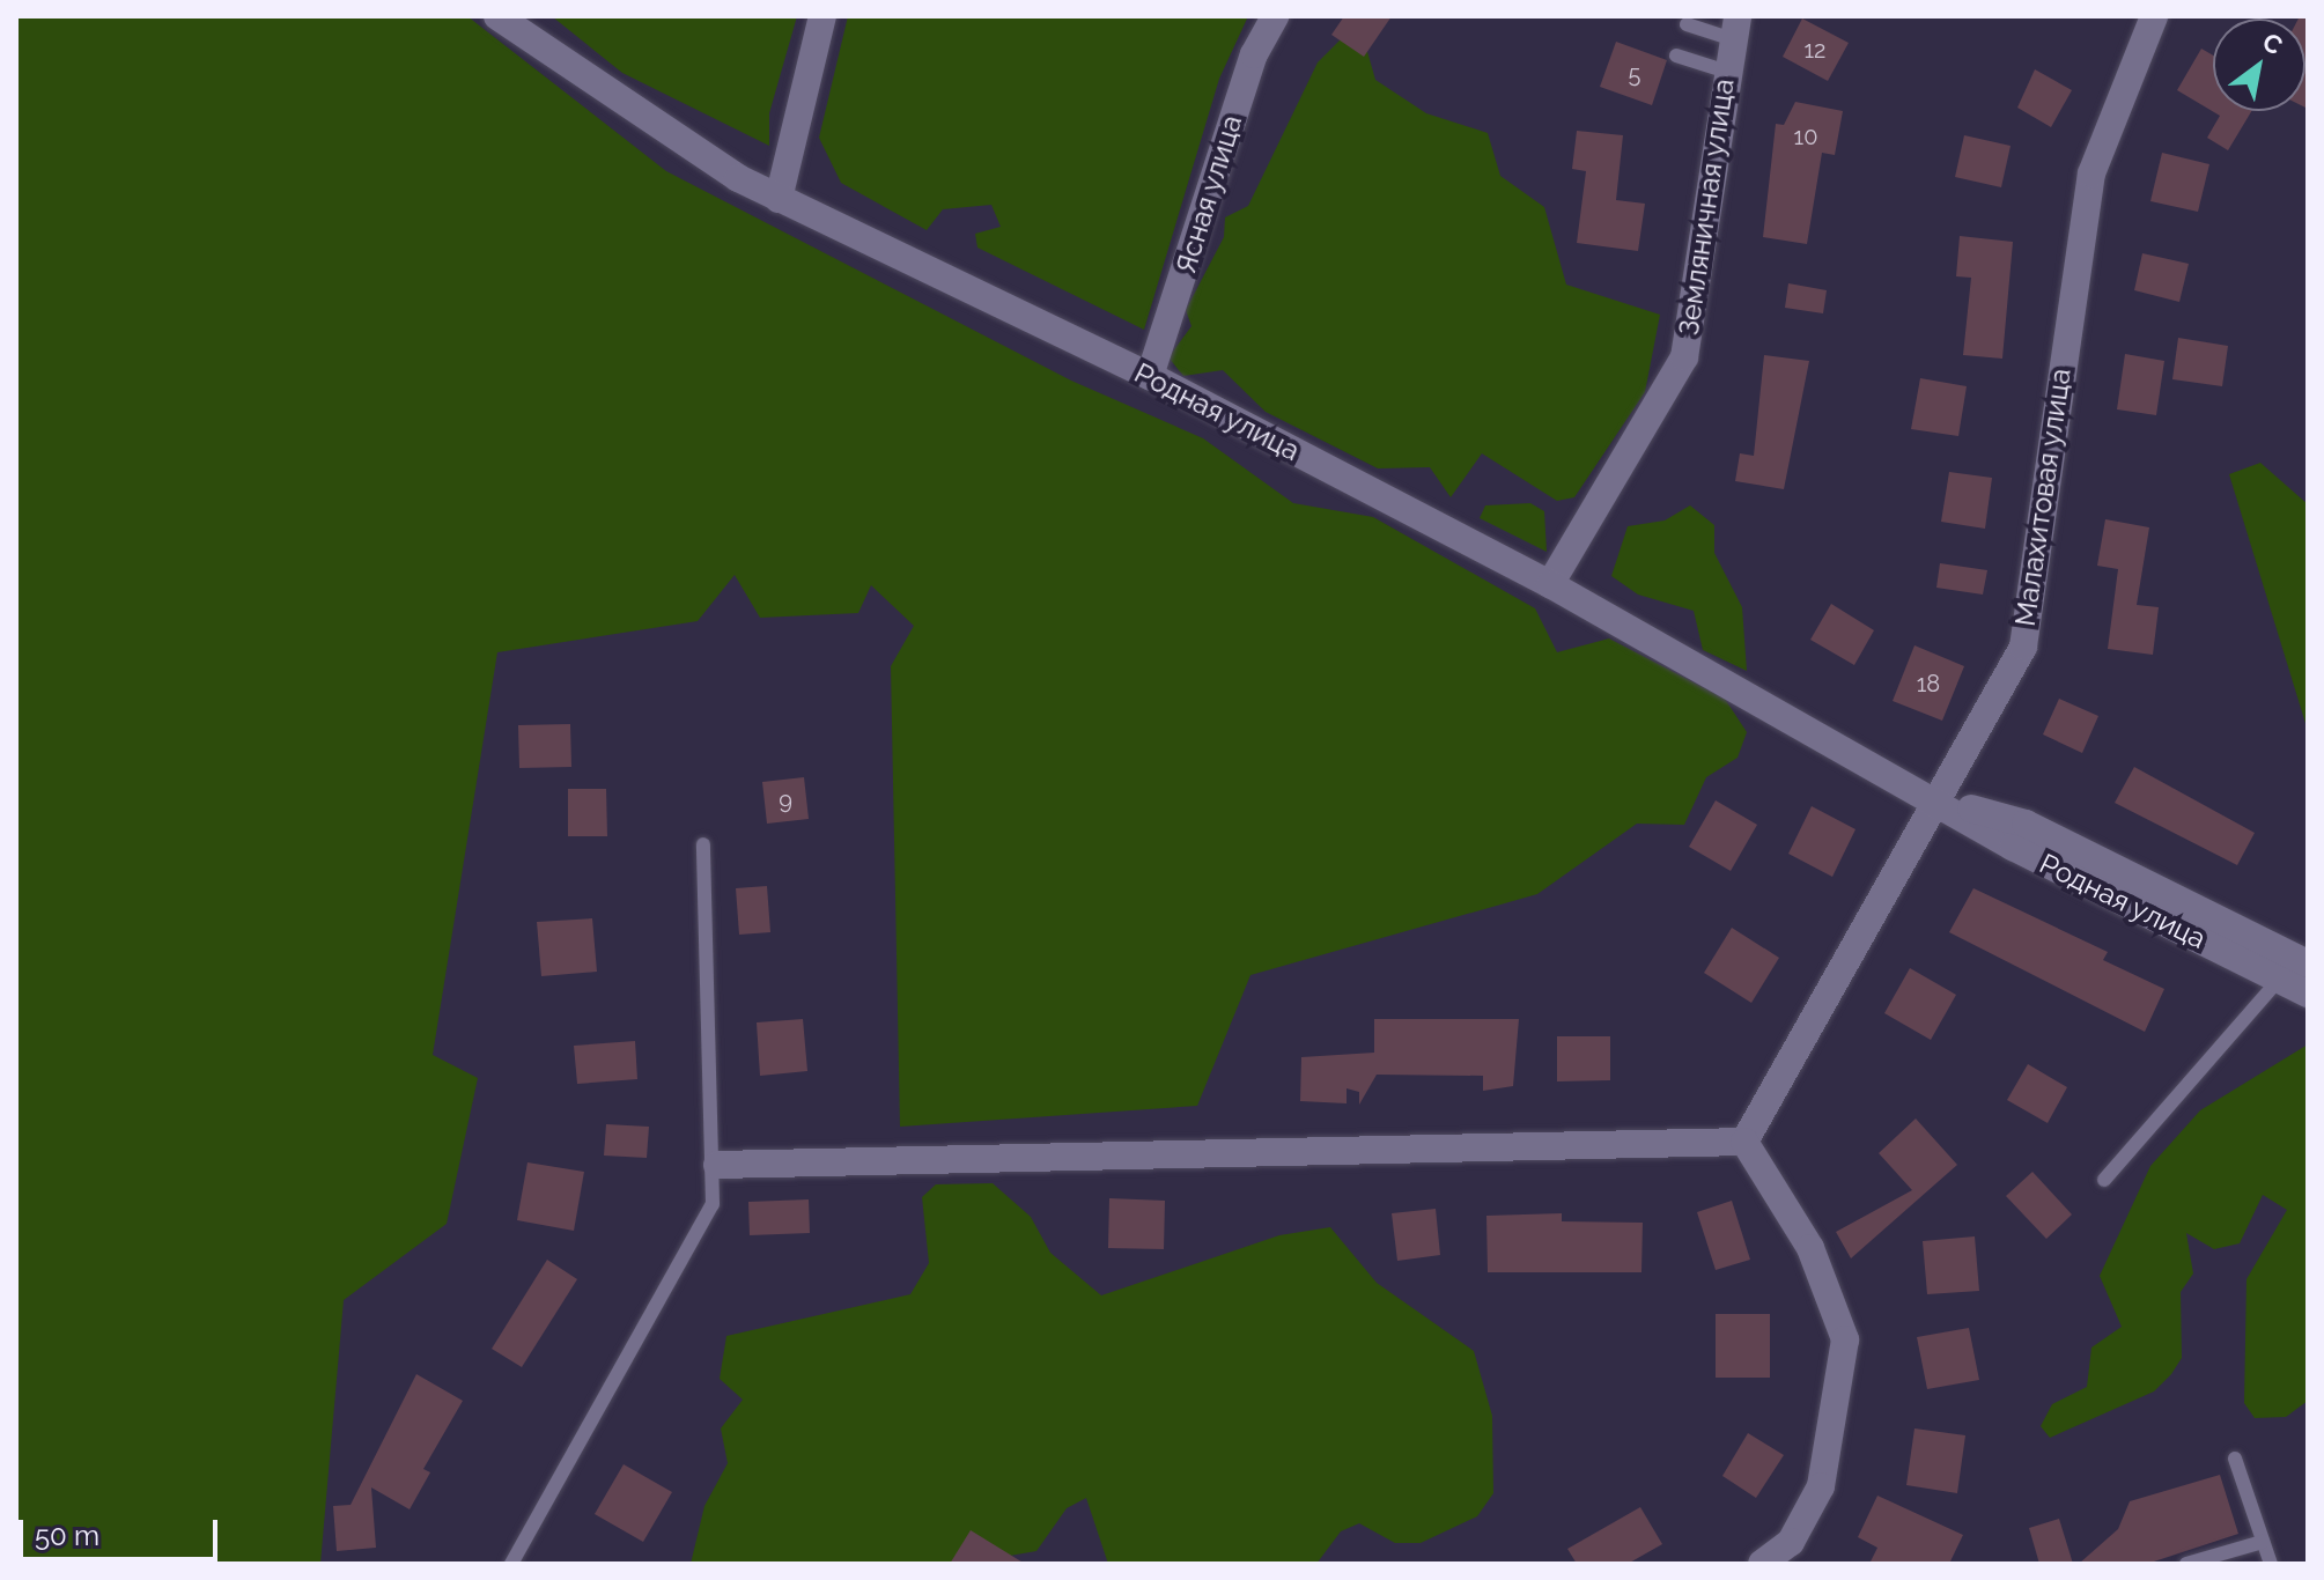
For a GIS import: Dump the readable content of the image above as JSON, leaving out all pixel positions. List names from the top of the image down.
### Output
{
  "streets": {
    "street": [
      "Ясная улица",
      "Земляничная улица",
      "Родная улица",
      "Малахитовая улица"
    ]
  },
  "crossings": [
    ["Ясная улица", "Родная улица"],
    ["Земляничная улица", "Родная улица"],
    ["Родная улица", "Малахитовая улица"]
  ],
  "house_numbers": [
    "12",
    "5",
    "10",
    "18",
    "9"
  ],
  "scale_bar": "50 m",
  "north": "top right"
}
